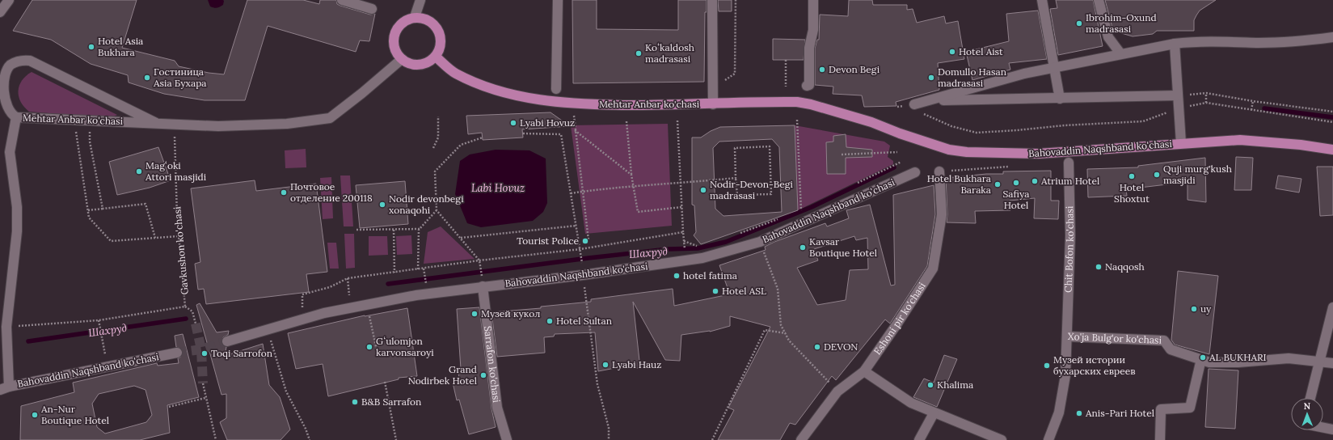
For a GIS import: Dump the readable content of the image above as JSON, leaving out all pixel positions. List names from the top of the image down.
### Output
{
  "streets": {
    "main road": ["Mehtar Anbar ko'chasi", "Bahovaddin Naqshband ko'chasi"],
    "street": [
      "Chit Bofon ko'chasi",
      "Eshoni pir ko'chasi",
      "Xo'ja Bulg'or ko'chasi",
      "Sarrafon ko'chasi"
    ],
    "path": ["Gavkushon ko'chasi"]
  },
  "crossings": [
    ["Mehtar Anbar ko'chasi", "Bahovaddin Naqshband ko'chasi"],
    ["Mehtar Anbar ko'chasi", "Gavkushon ko'chasi"],
    ["Bahovaddin Naqshband ko'chasi", "Sarrafon ko'chasi"],
    ["Chit Bofon ko'chasi", "Xo'ja Bulg'or ko'chasi"]
  ],
  "water": ["Labi Hovuz", "Шахруд"],
  "places": [
    "Ibrohim-Oxund madrasasi",
    "Hotel Asia Bukhara",
    "Hotel Aist",
    "Koʻkaldosh madrasasi",
    "Devon Begi",
    "Гостиница Asia Бухара",
    "Domullo Hasan madrasasi",
    "Lyabi Hovuz",
    "Magʻoki Attori masjidi",
    "Quji murg'kush masjidi",
    "Hotel Shoxtut",
    "Atrium Hotel",
    "Safiya Hotel",
    "Hotel Bukhara Baraka",
    "Nodir-Devon-Begi madrasasi",
    "Почтовое отделение 200118",
    "Nodir devonbegi xonaqohi",
    "Tourist Police",
    "Kavsar Boutique Hotel",
    "Naqqosh",
    "hotel fatima",
    "Hotel ASL",
    "uy",
    "Музей кукол",
    "Hotel Sultan",
    "Gʻulomjon karvonsaroyi",
    "DEVON",
    "Toqi Sarrofon",
    "AL BUKHARI",
    "Lyabi Hauz",
    "Музей истории бухарских евреев",
    "Grand Nodirbek Hotel",
    "Khalima",
    "B&B Sarrafon",
    "Anis-Pari Hotel",
    "An-Nur Boutique Hotel"
  ],
  "north": "top"
}
